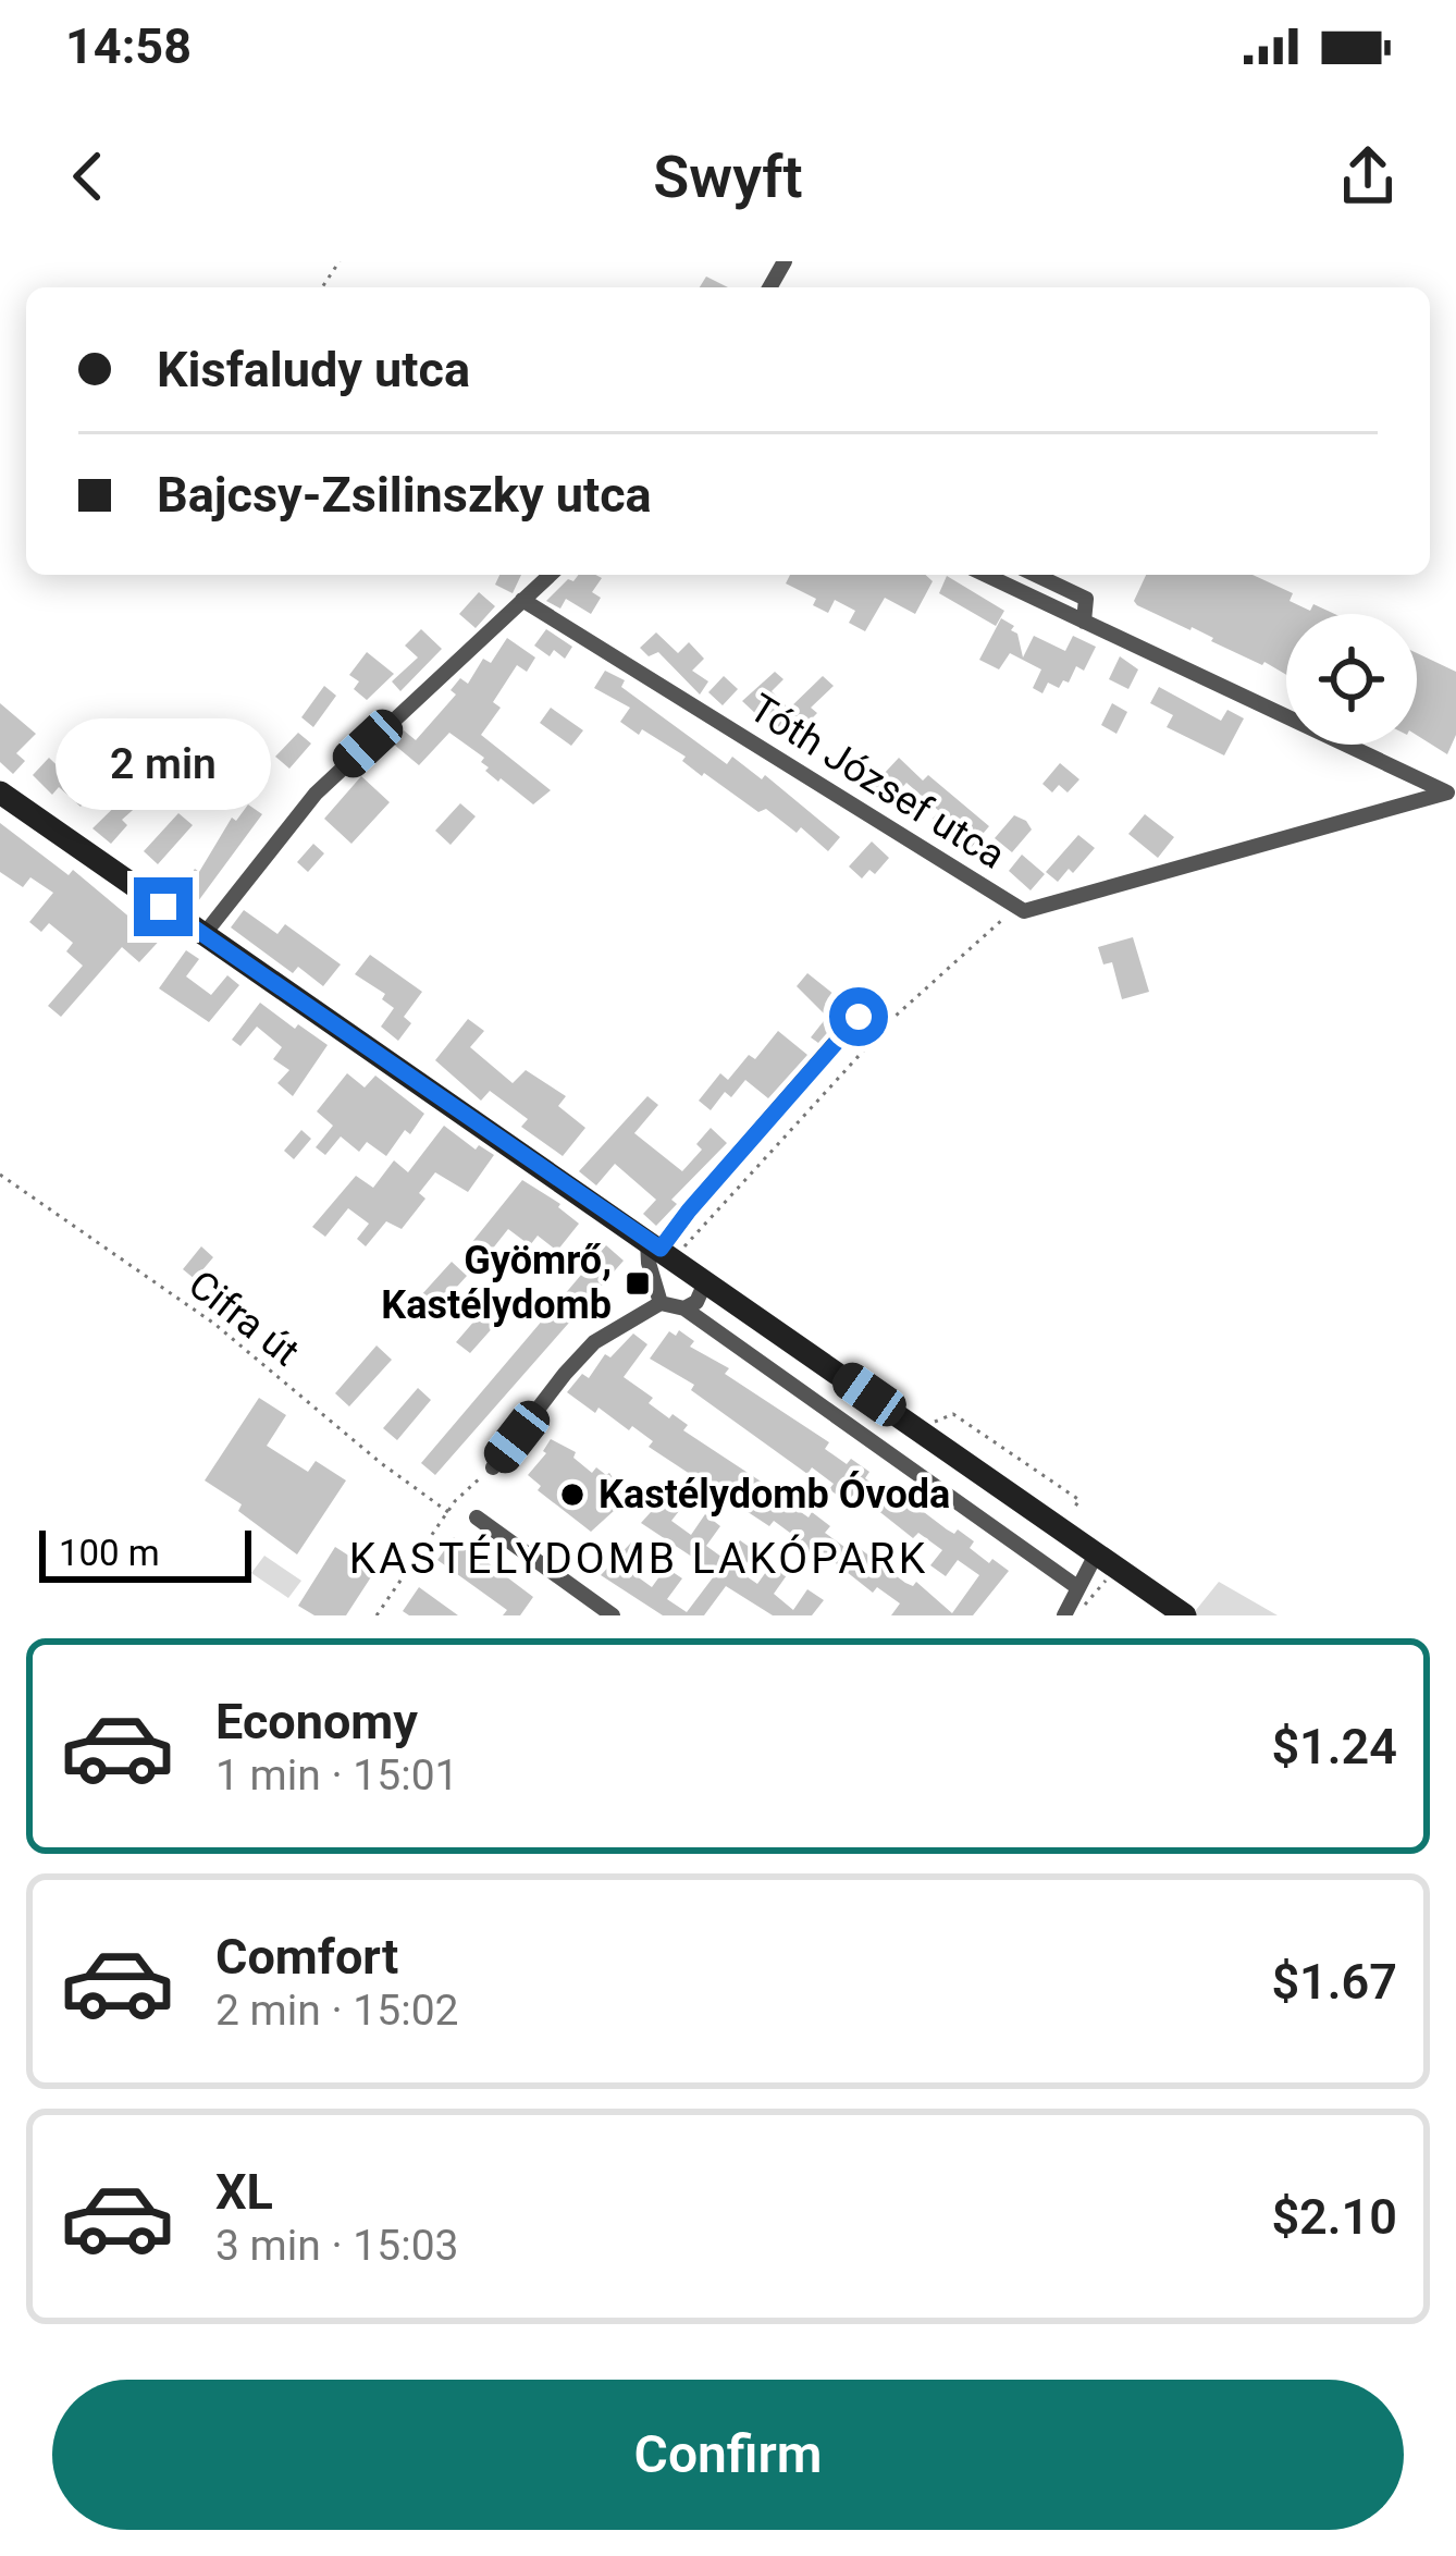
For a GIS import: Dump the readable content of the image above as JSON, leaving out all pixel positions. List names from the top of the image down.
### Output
{
  "streets": {
    "street": ["Tóth József utca"],
    "path": ["Cifra út"]
  },
  "districts": ["KASTÉLYDOMB LAKÓPARK"],
  "places": {
    "transit": ["Gyömrő, Kastélydomb"],
    "other": ["Kastélydomb Óvoda"]
  },
  "scale_bar": "100 m",
  "page": {
    "status": "14:58",
    "header": "Swyft",
    "banner": ["Kisfaludy utca", "Bajcsy-Zsilinszky utca"],
    "bubble": "2 min",
    "scale": "100 m",
    "list": [
      {
        "name": "Economy",
        "note": "1 min · 15:01",
        "value": "$1.24"
      },
      {
        "name": "Comfort",
        "note": "2 min · 15:02",
        "value": "$1.67"
      },
      {
        "name": "XL",
        "note": "3 min · 15:03",
        "value": "$2.10"
      }
    ],
    "buttons": "Confirm"
  }
}
